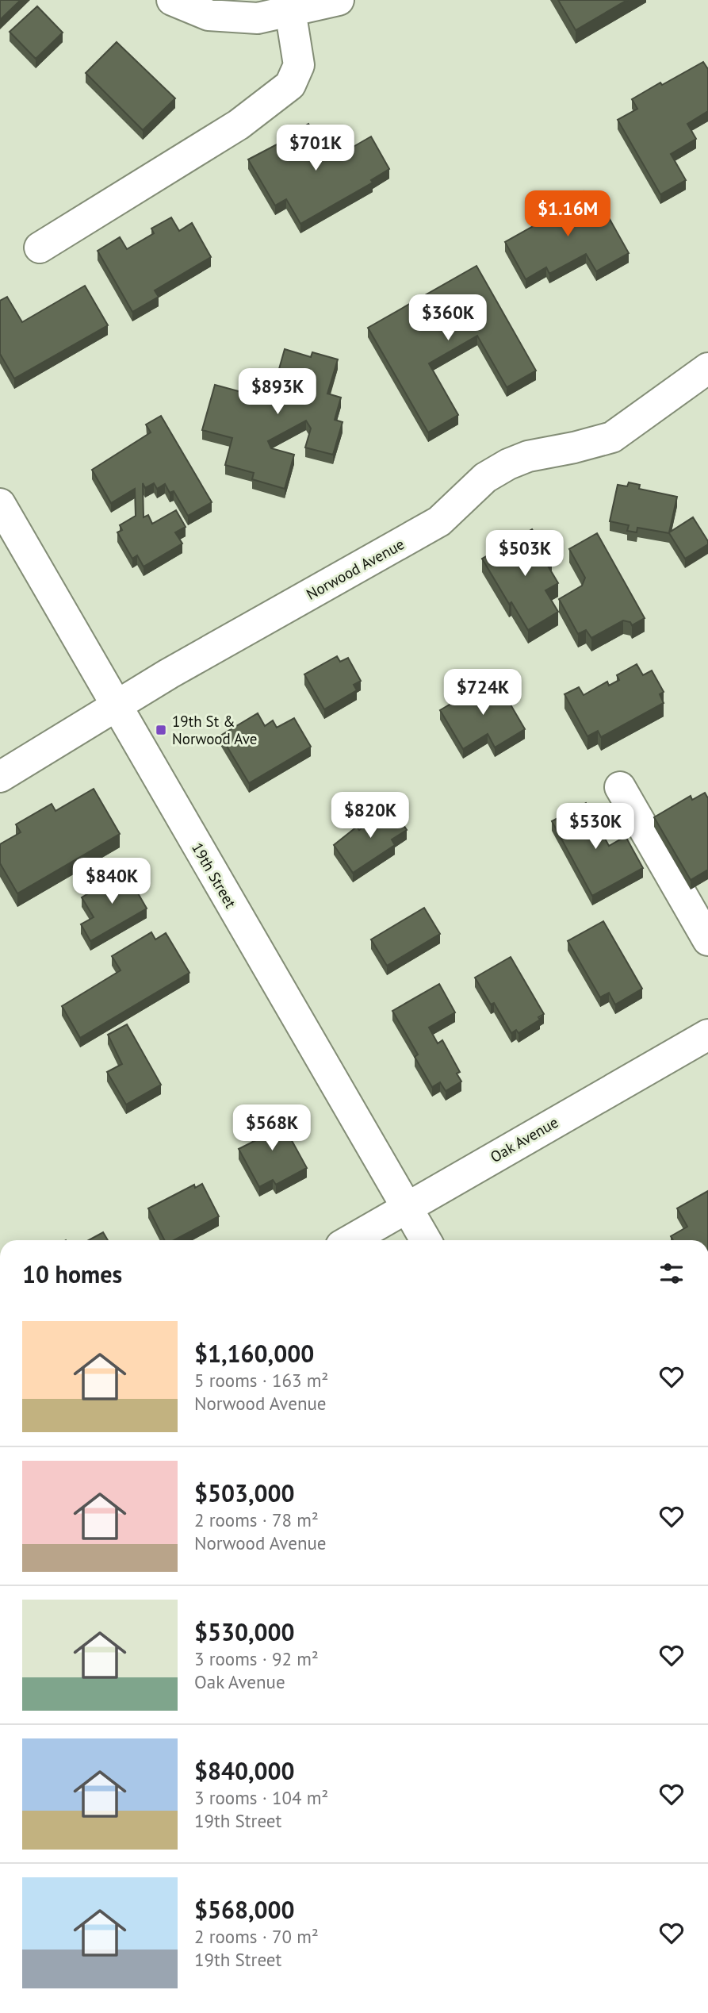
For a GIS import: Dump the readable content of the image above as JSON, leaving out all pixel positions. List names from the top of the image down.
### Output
{
  "streets": {
    "street": ["Norwood Avenue", "19th Street", "Oak Avenue"]
  },
  "crossings": [
    ["Norwood Avenue", "19th Street"],
    ["19th Street", "Oak Avenue"]
  ],
  "places": {
    "transit": ["19th St & Norwood Ave"]
  },
  "page": {
    "price": [
      "$701K",
      "$1.16M",
      "$360K",
      "$893K",
      "$503K",
      "$724K",
      "$820K",
      "$530K",
      "$840K",
      "$568K"
    ],
    "heading": "10 homes",
    "list": [
      {
        "name": "$1,160,000",
        "note": "5 rooms · 163 m² · Norwood Avenue"
      },
      {
        "name": "$503,000",
        "note": "2 rooms · 78 m² · Norwood Avenue"
      },
      {
        "name": "$530,000",
        "note": "3 rooms · 92 m² · Oak Avenue"
      },
      {
        "name": "$840,000",
        "note": "3 rooms · 104 m² · 19th Street"
      },
      {
        "name": "$568,000",
        "note": "2 rooms · 70 m² · 19th Street"
      }
    ]
  }
}
